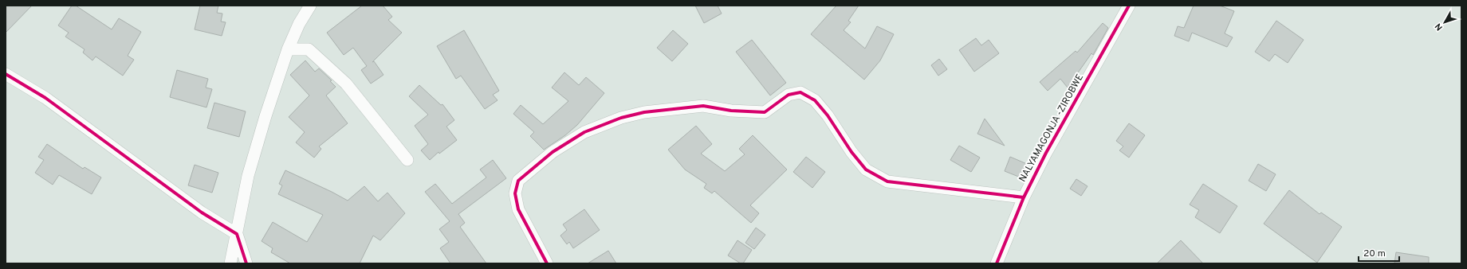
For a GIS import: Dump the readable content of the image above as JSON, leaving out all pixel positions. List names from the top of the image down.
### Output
{
  "streets": {
    "street": ["NALYAMAGONJA -ZIROBWE"]
  },
  "scale_bar": "20 m",
  "north": "bottom left"
}
